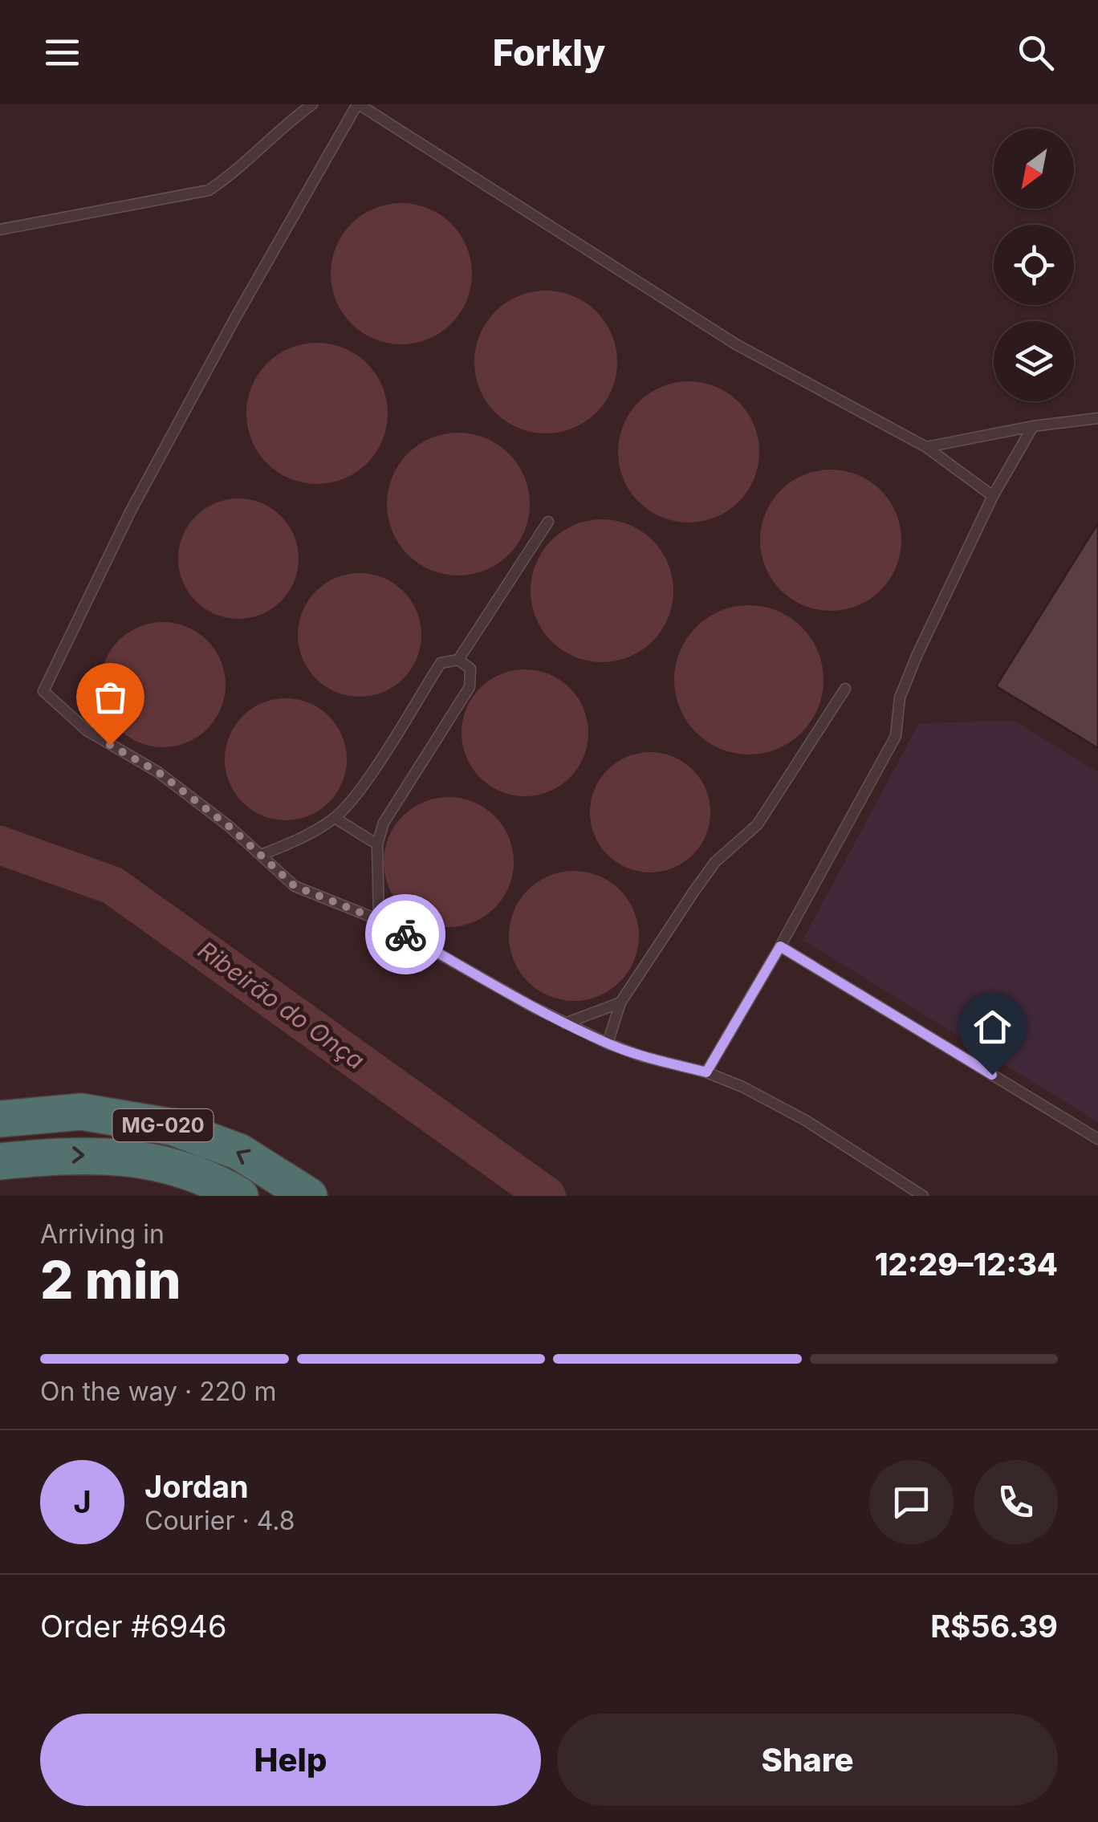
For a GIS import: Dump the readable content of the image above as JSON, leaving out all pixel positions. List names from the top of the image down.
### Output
{
  "streets": {
    "highway": ["MG-020"]
  },
  "water": ["Ribeirão do Onça"],
  "north": "bottom left",
  "page": {
    "header": "Forkly",
    "heading": ["2 min", "Arriving in", "12:29–12:34"],
    "panel": [
      "Jordan",
      "Courier · 4.8",
      "Order #6946",
      "R$56.39"
    ],
    "bar": "On the way · 220 m",
    "round": "J",
    "buttons": ["Help", "Share"]
  }
}
